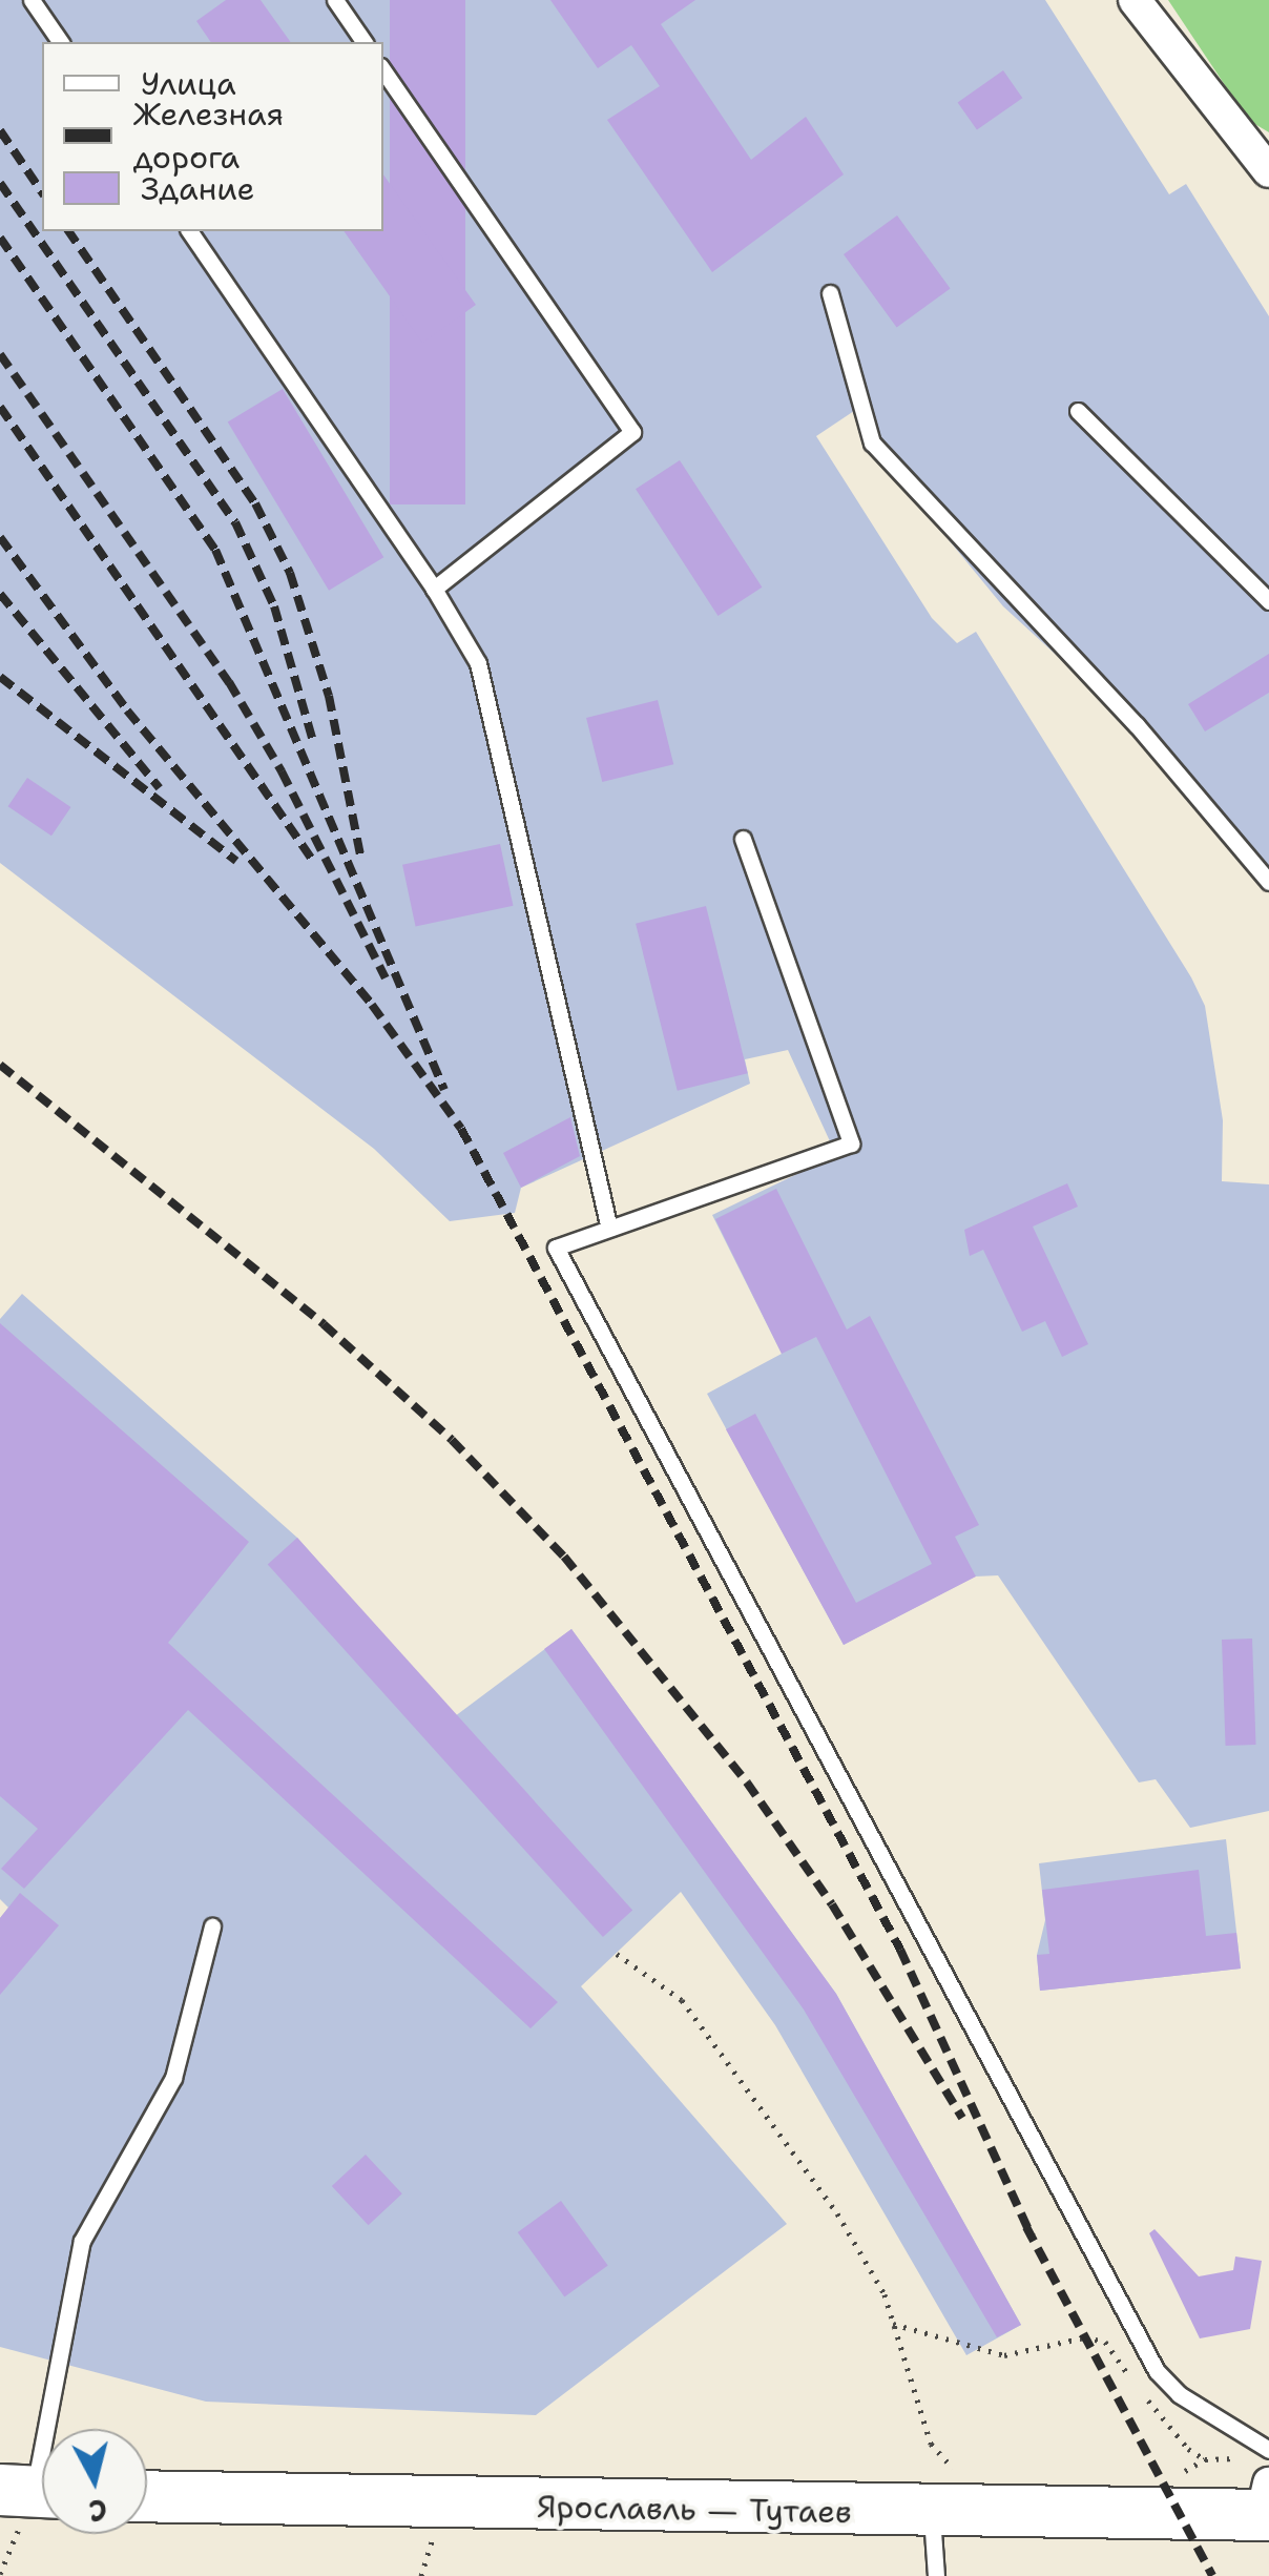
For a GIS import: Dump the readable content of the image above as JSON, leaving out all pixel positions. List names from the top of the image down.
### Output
{
  "streets": {
    "main road": ["Ярославль — Тутаев"]
  },
  "legend": ["Улица", "Железная дорога", "Здание"],
  "north": "bottom"
}
